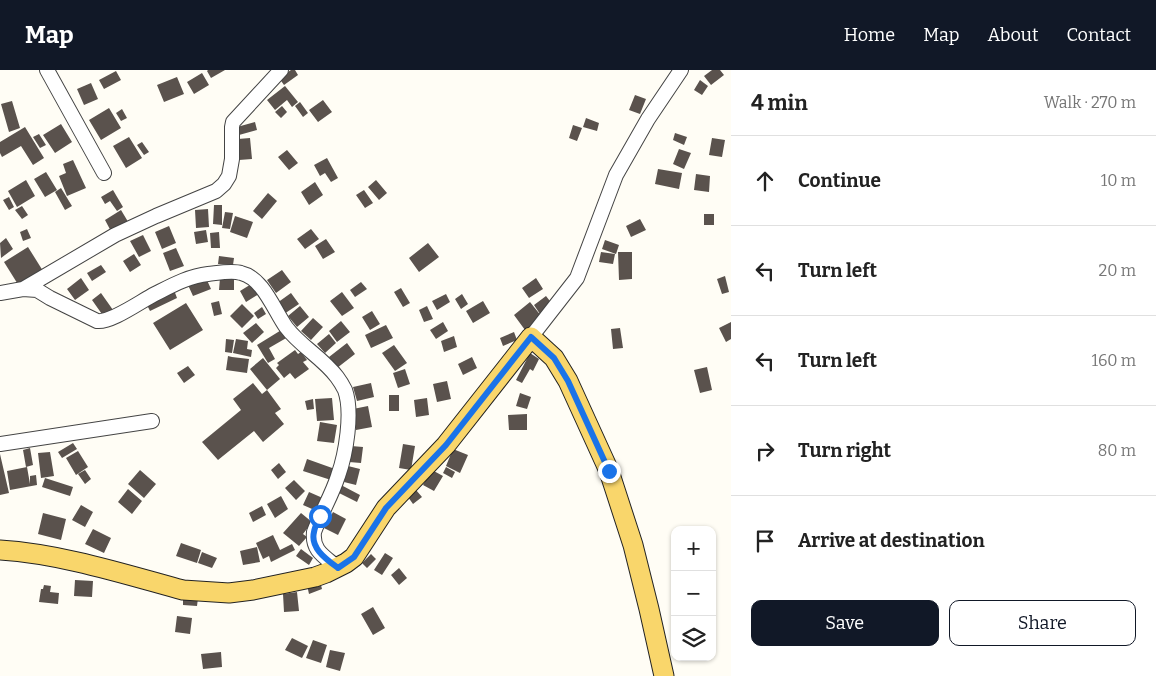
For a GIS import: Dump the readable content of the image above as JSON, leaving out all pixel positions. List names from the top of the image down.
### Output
{
  "page": {
    "header": "Map",
    "nav": [
      "Home",
      "Map",
      "About",
      "Contact"
    ],
    "heading": ["4 min", "Walk · 270 m"],
    "list": [
      ["Continue", "10 m"],
      ["Turn left", "20 m"],
      ["Turn left", "160 m"],
      ["Turn right", "80 m"],
      "Arrive at destination"
    ],
    "map_buttons": ["+", "−"],
    "buttons": ["Save", "Share"]
  }
}
